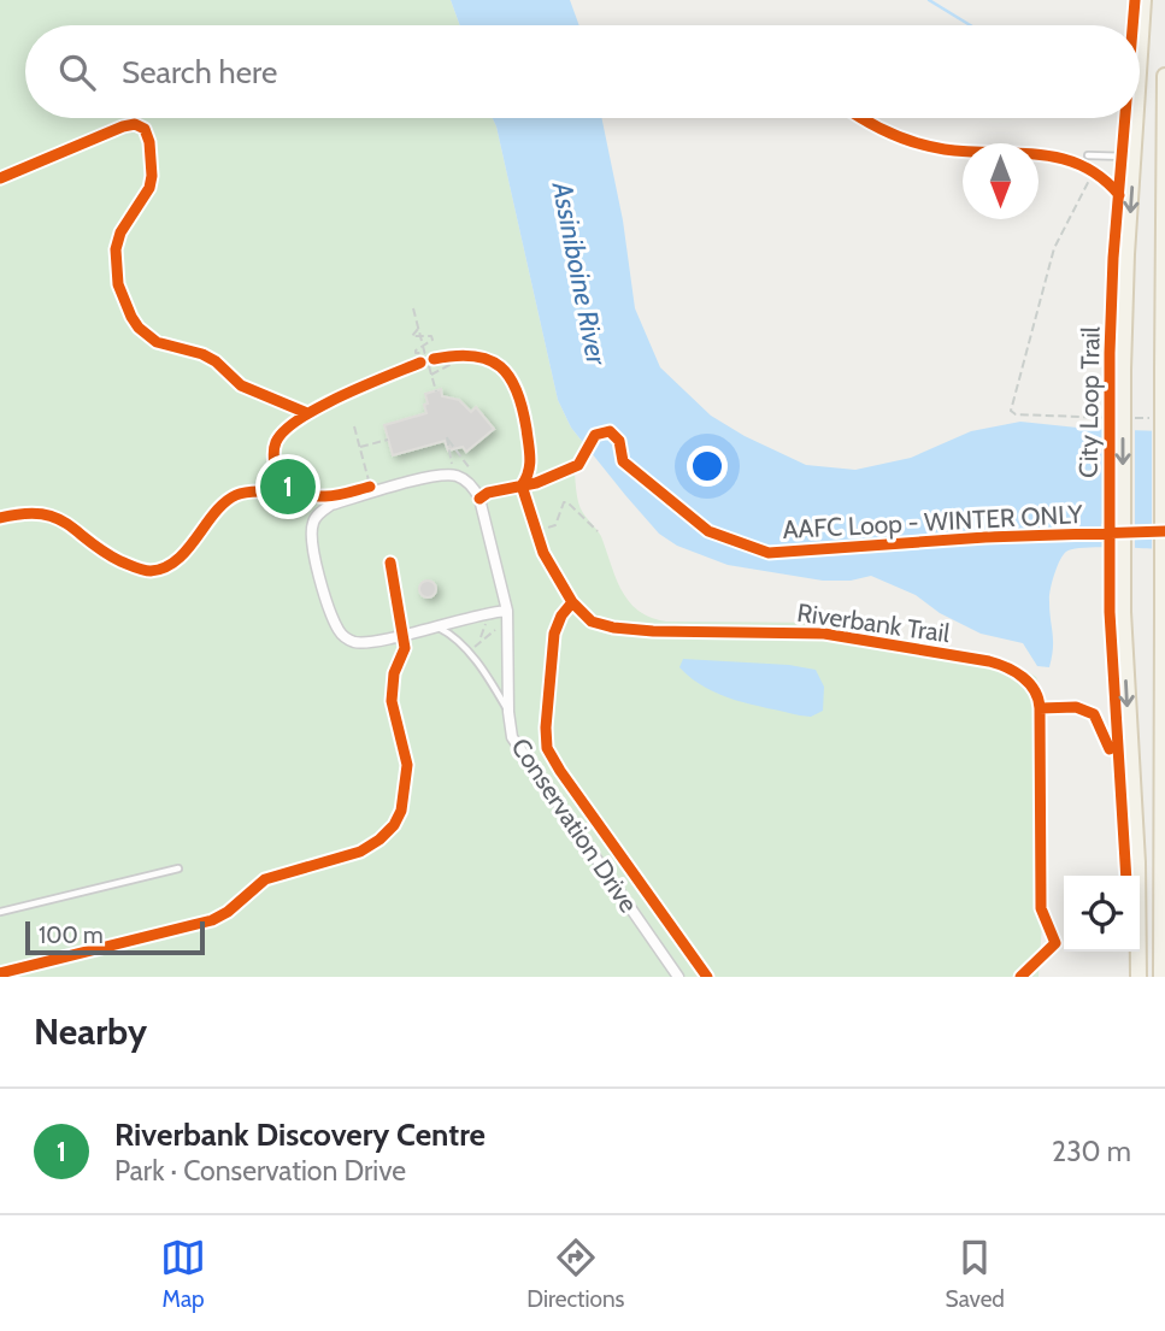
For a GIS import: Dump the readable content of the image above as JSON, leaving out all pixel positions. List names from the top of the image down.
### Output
{
  "streets": {
    "street": ["Conservation Drive"],
    "cycle path": ["City Loop Trail", "AAFC Loop - WINTER ONLY", "Riverbank Trail"]
  },
  "water": ["Assiniboine River"],
  "scale_bar": "100 m",
  "north": "bottom",
  "page": {
    "search": "Search here",
    "pins": "1",
    "scale": "100 m",
    "heading": "Nearby",
    "list": [
      {
        "mark": "1",
        "name": "Riverbank Discovery Centre",
        "note": "Park · Conservation Drive",
        "value": "230 m"
      }
    ],
    "nav": ["Map", "Directions", "Saved"]
  }
}
